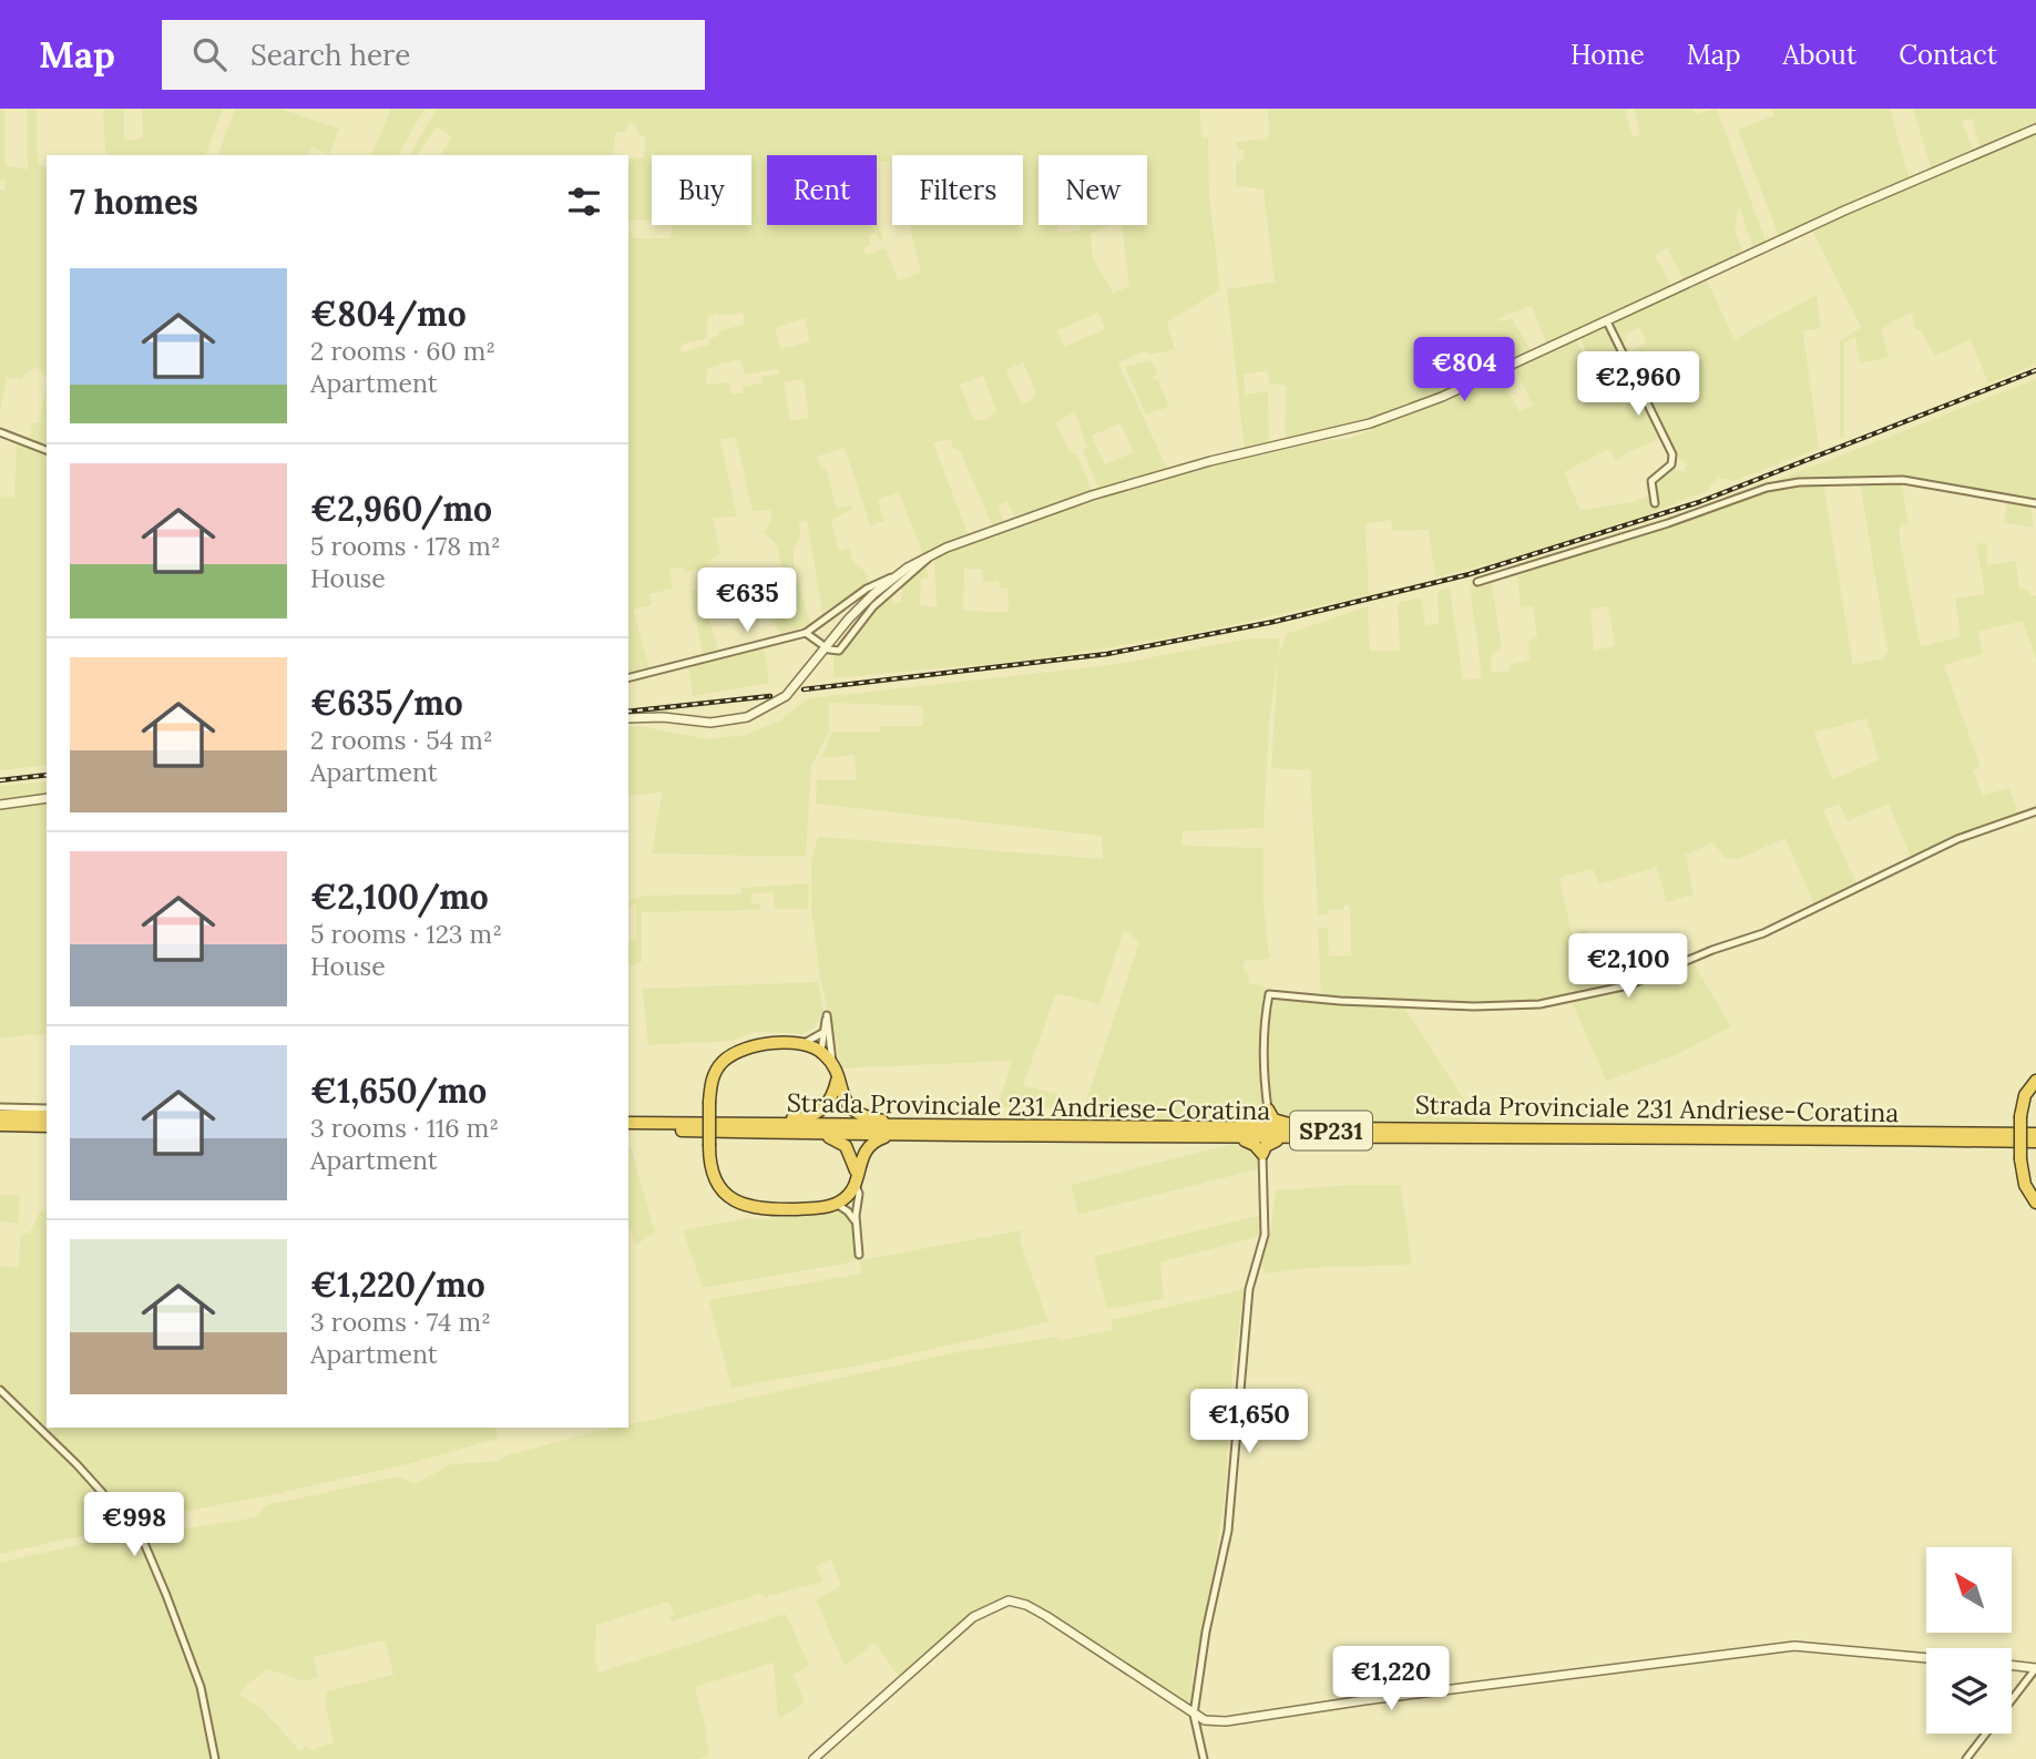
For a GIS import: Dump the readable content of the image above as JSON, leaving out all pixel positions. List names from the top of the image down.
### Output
{
  "streets": {
    "highway": ["Strada Provinciale 231 Andriese-Coratina", "SP231"]
  },
  "north": "top left",
  "page": {
    "header": "Map",
    "search": "Search here",
    "nav": [
      "Home",
      "Map",
      "About",
      "Contact"
    ],
    "chip": [
      "Buy",
      "Rent",
      "Filters",
      "New"
    ],
    "heading": "7 homes",
    "list": [
      {
        "name": "€804/mo",
        "note": "2 rooms · 60 m² · Apartment"
      },
      {
        "name": "€2,960/mo",
        "note": "5 rooms · 178 m² · House"
      },
      {
        "name": "€635/mo",
        "note": "2 rooms · 54 m² · Apartment"
      },
      {
        "name": "€2,100/mo",
        "note": "5 rooms · 123 m² · House"
      },
      {
        "name": "€1,650/mo",
        "note": "3 rooms · 116 m² · Apartment"
      },
      {
        "name": "€1,220/mo",
        "note": "3 rooms · 74 m² · Apartment"
      }
    ],
    "price": [
      "€804",
      "€2,960",
      "€635",
      "€2,100",
      "€1,650",
      "€998",
      "€1,220"
    ]
  }
}
